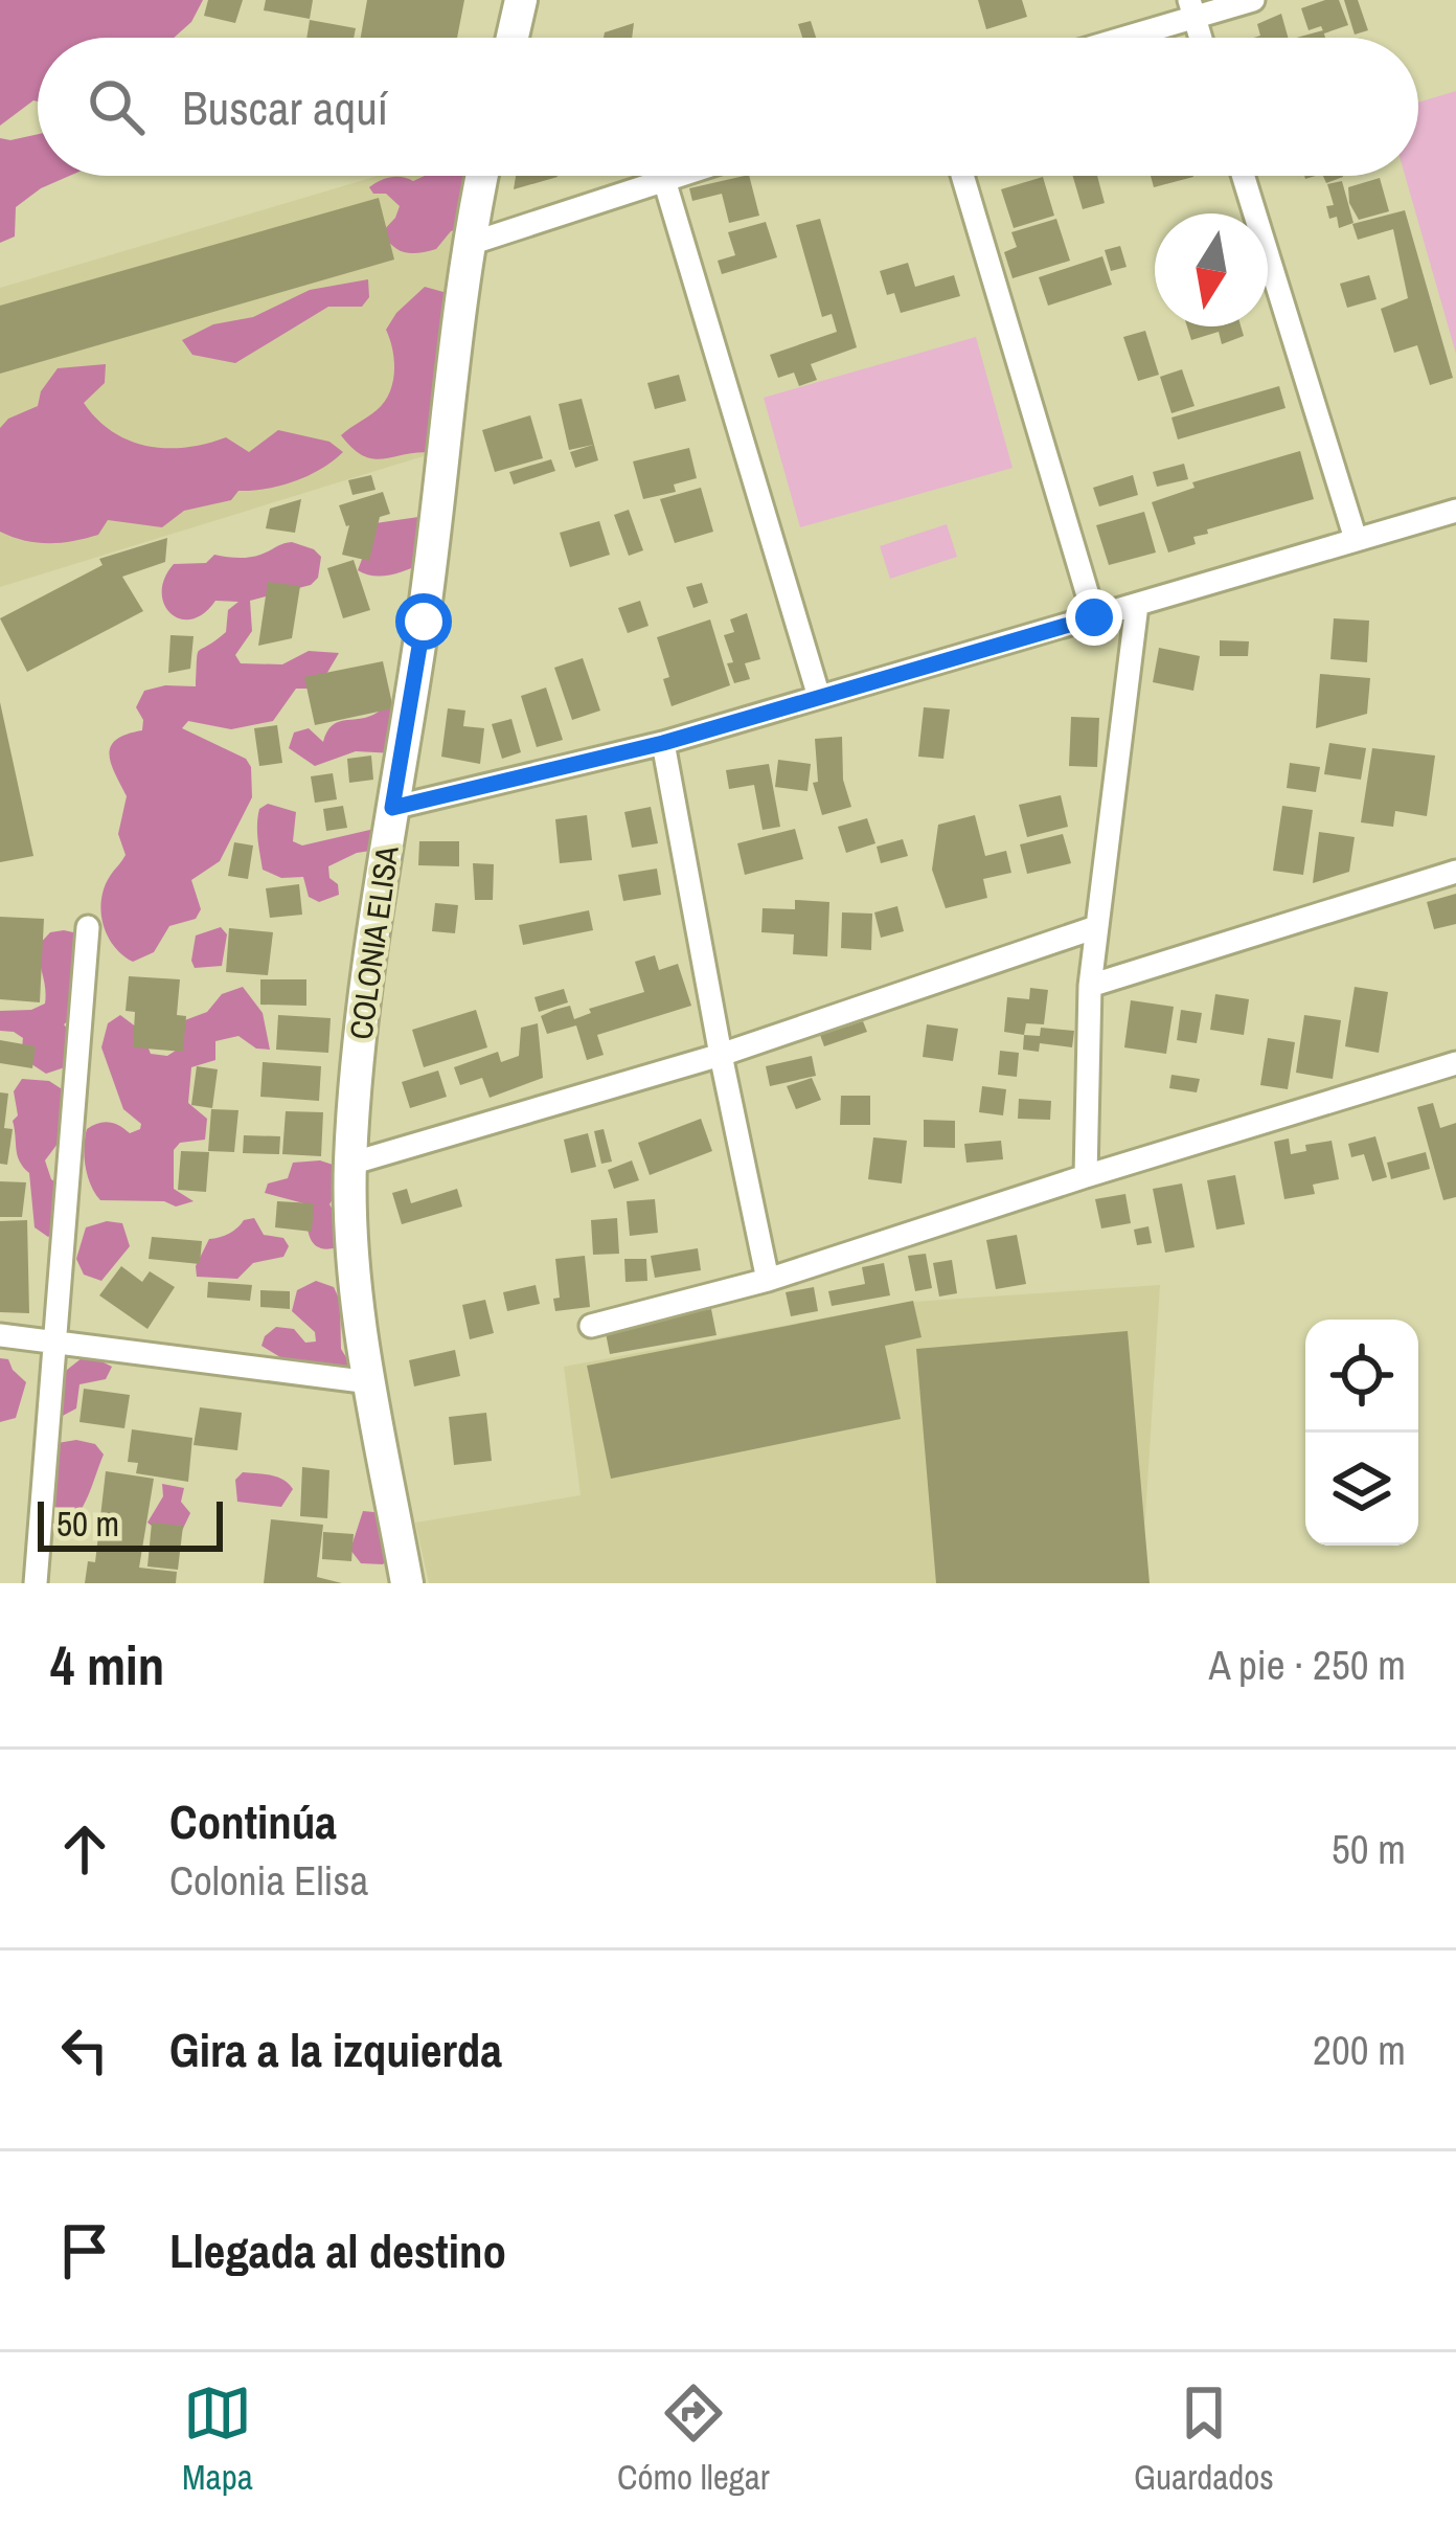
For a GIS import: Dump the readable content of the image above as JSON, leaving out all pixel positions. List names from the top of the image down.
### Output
{
  "streets": {
    "street": ["COLONIA ELISA"]
  },
  "scale_bar": "50 m",
  "north": "bottom",
  "page": {
    "search": "Buscar aquí",
    "scale": "50 m",
    "heading": ["4 min", "A pie · 250 m"],
    "list": [
      ["Continúa", "Colonia Elisa", "50 m"],
      ["Gira a la izquierda", "200 m"],
      "Llegada al destino"
    ],
    "nav": ["Mapa", "Cómo llegar", "Guardados"]
  }
}
